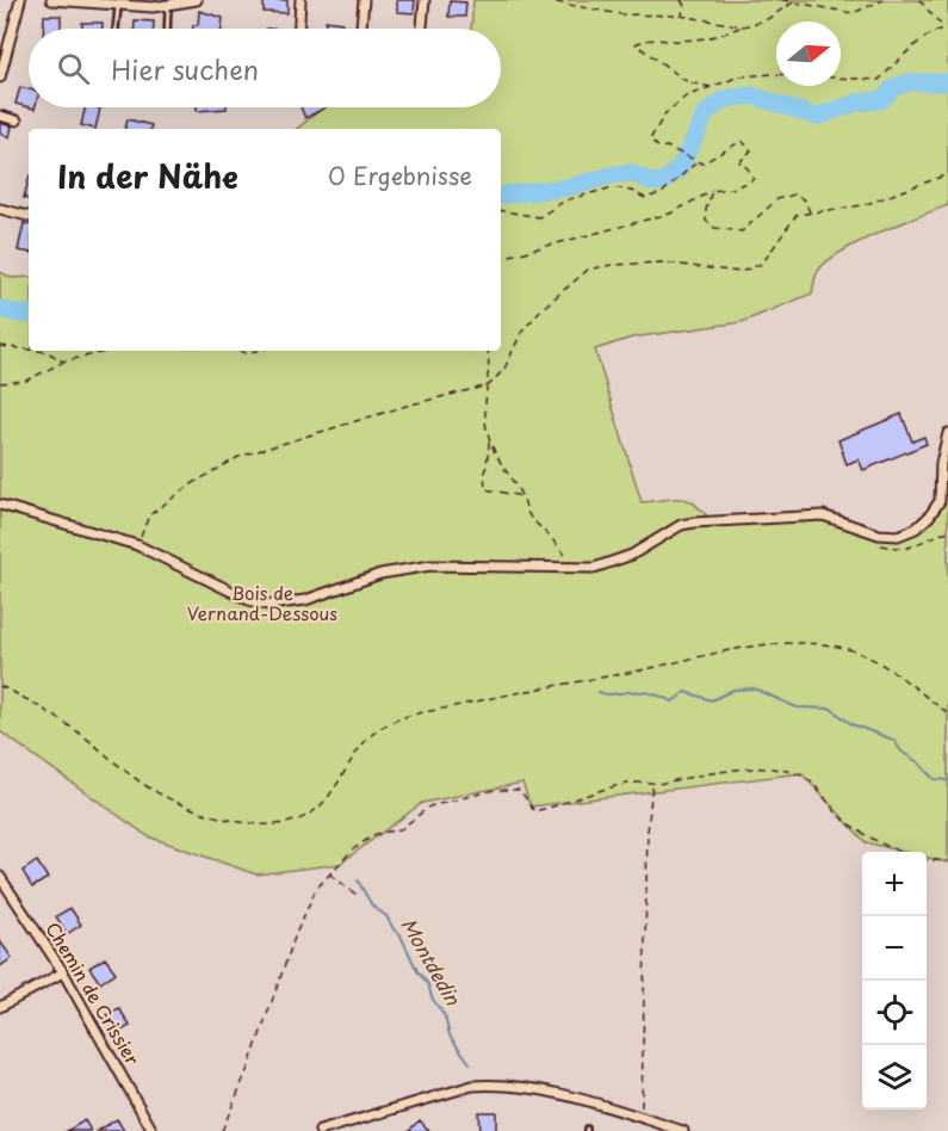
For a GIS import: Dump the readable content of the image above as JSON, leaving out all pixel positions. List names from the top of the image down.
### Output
{
  "streets": {
    "street": ["Chemin de Crissier"]
  },
  "water": ["Montdedin"],
  "parks": ["Bois de Vernand-Dessous"],
  "north": "right",
  "page": {
    "search": "Hier suchen",
    "heading": ["In der Nähe", "0 Ergebnisse"],
    "map_buttons": ["+", "−"]
  }
}
